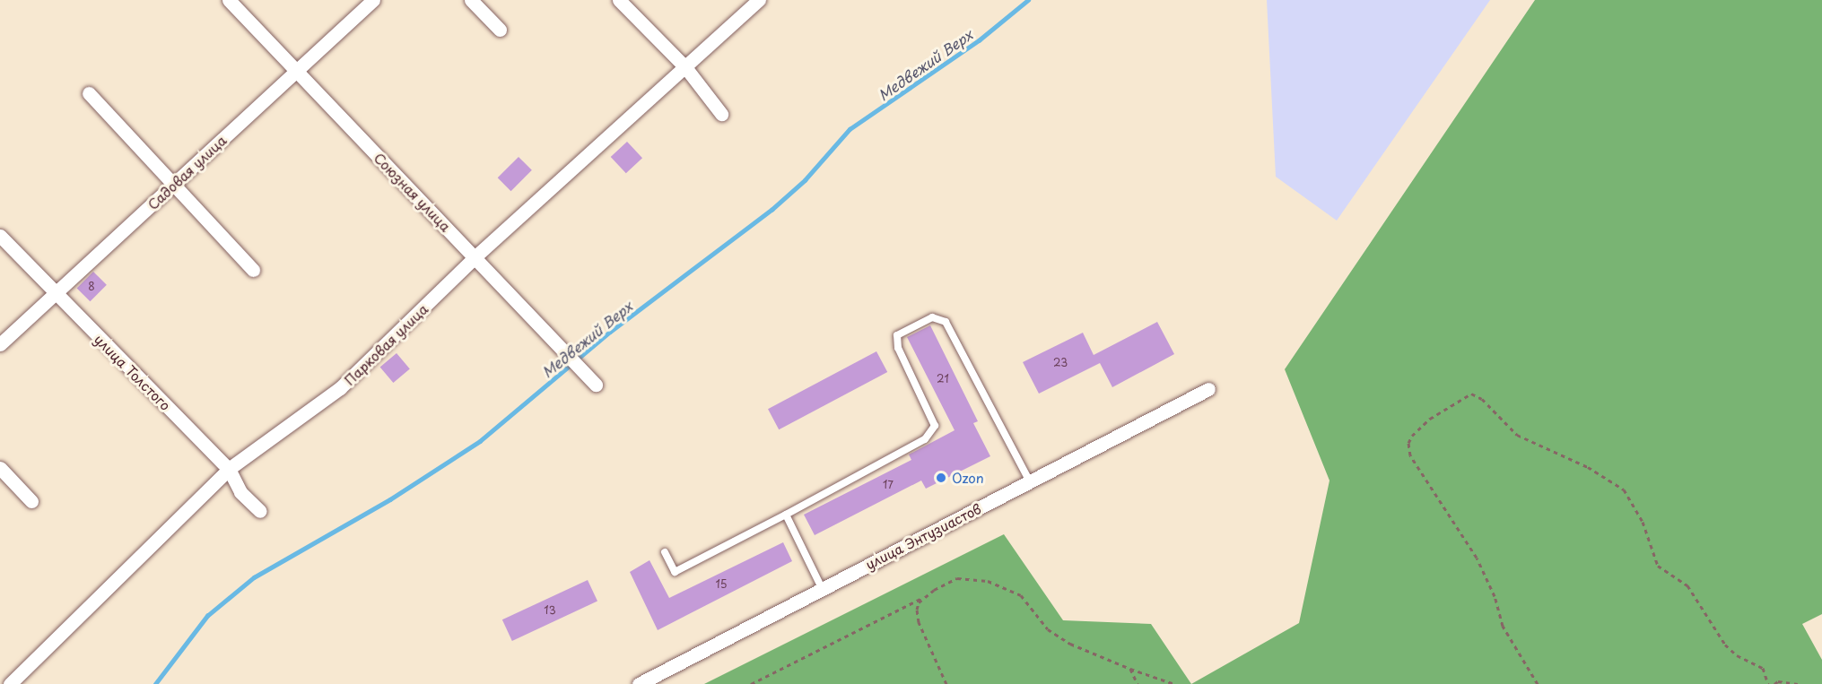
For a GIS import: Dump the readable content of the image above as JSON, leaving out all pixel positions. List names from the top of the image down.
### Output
{
  "streets": {
    "street": [
      "Садовая улица",
      "Союзная улица",
      "Парковая улица",
      "улица Толстого",
      "улица Энтузиастов"
    ]
  },
  "crossings": [
    ["Садовая улица", "Союзная улица"],
    ["Садовая улица", "улица Толстого"],
    ["Союзная улица", "Парковая улица"],
    ["Парковая улица", "улица Толстого"]
  ],
  "water": ["Медвежий Верх"],
  "places": ["Ozon"],
  "house_numbers": [
    "8",
    "23",
    "21",
    "17",
    "15",
    "13"
  ]
}
